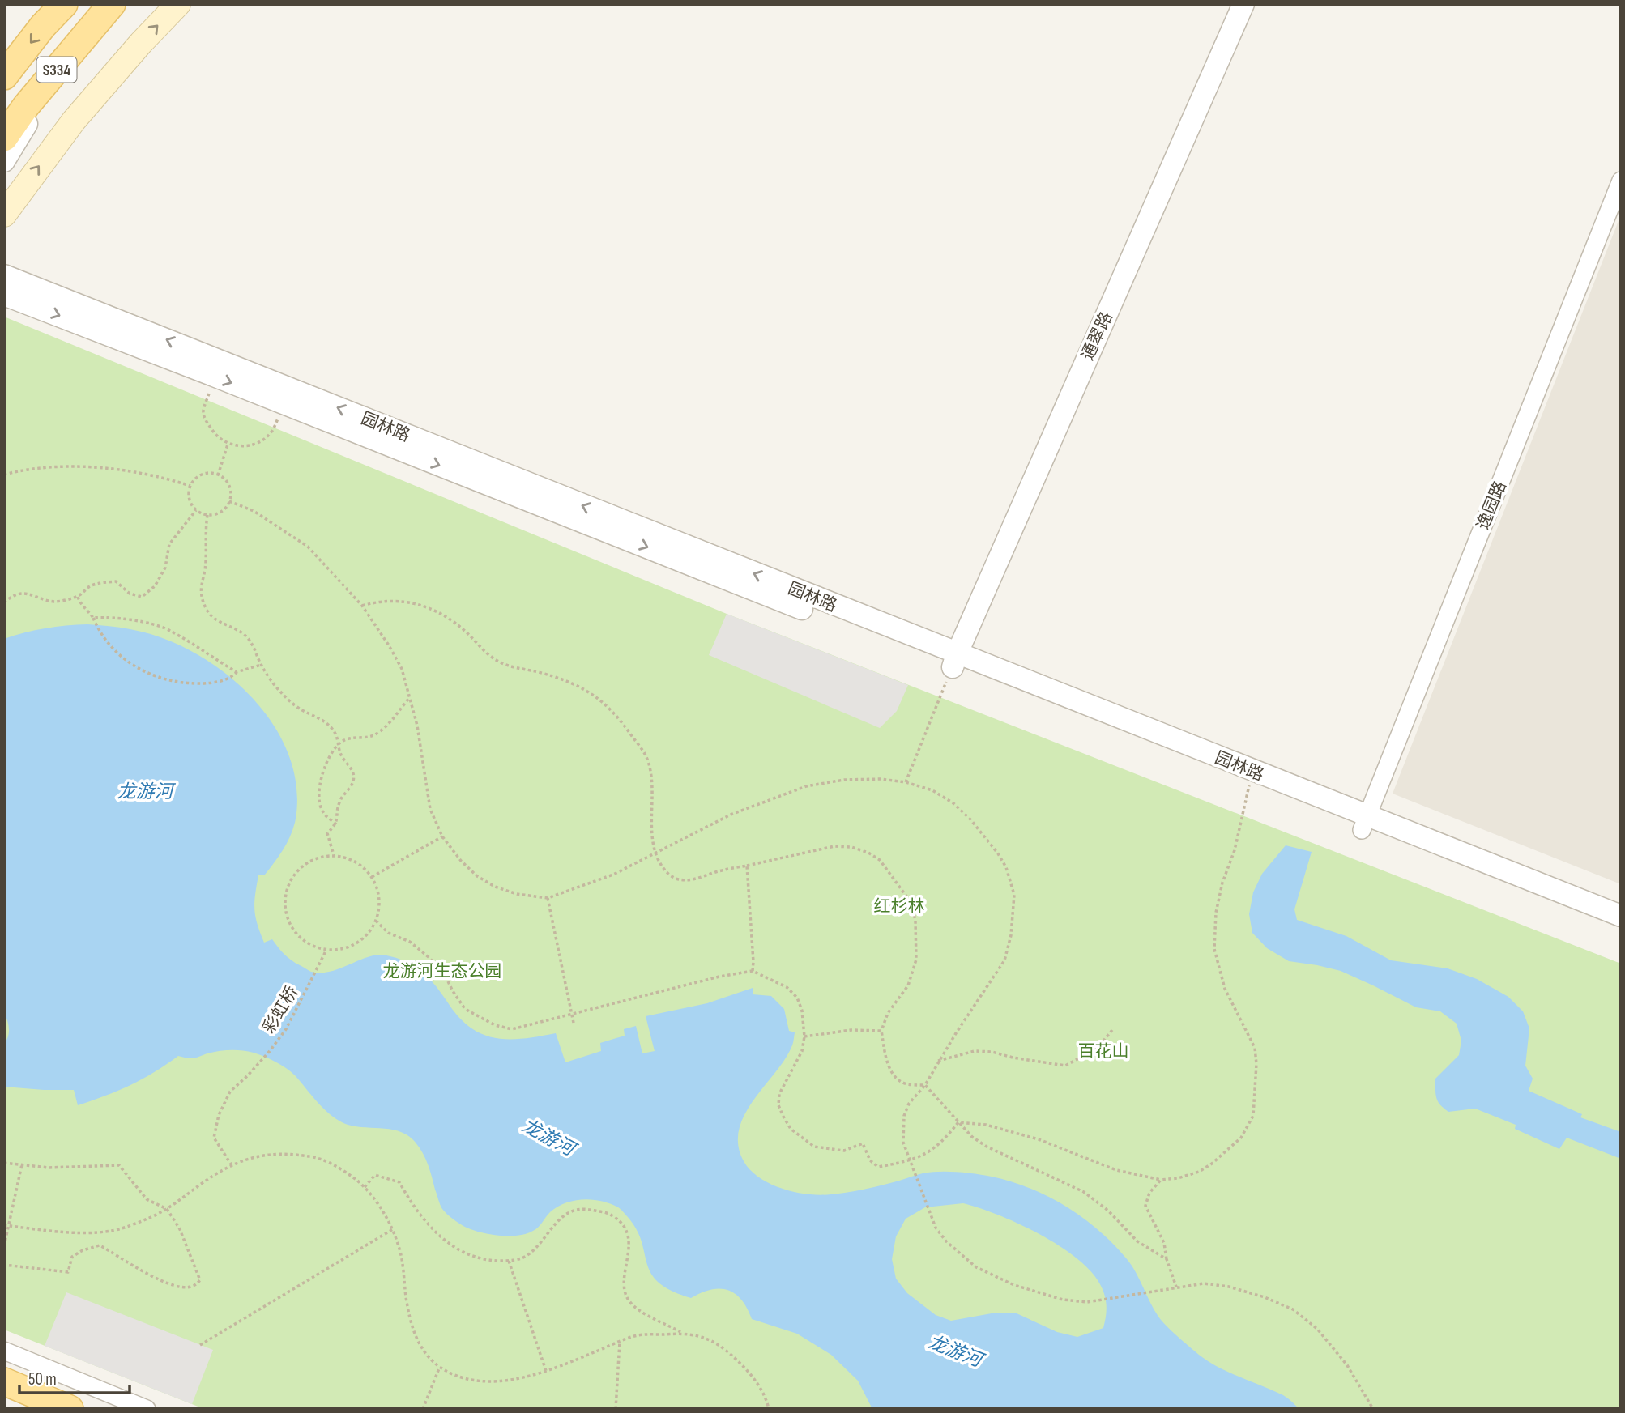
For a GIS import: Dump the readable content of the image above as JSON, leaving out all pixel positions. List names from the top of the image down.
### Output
{
  "streets": {
    "main road": ["S334"],
    "street": ["通翠路", "园林路", "逸园路"],
    "path": ["彩虹桥"]
  },
  "crossings": [
    ["通翠路", "园林路"],
    ["园林路", "逸园路"]
  ],
  "water": ["龙游河"],
  "parks": ["红杉林", "龙游河生态公园", "百花山"],
  "scale_bar": "50 m"
}
